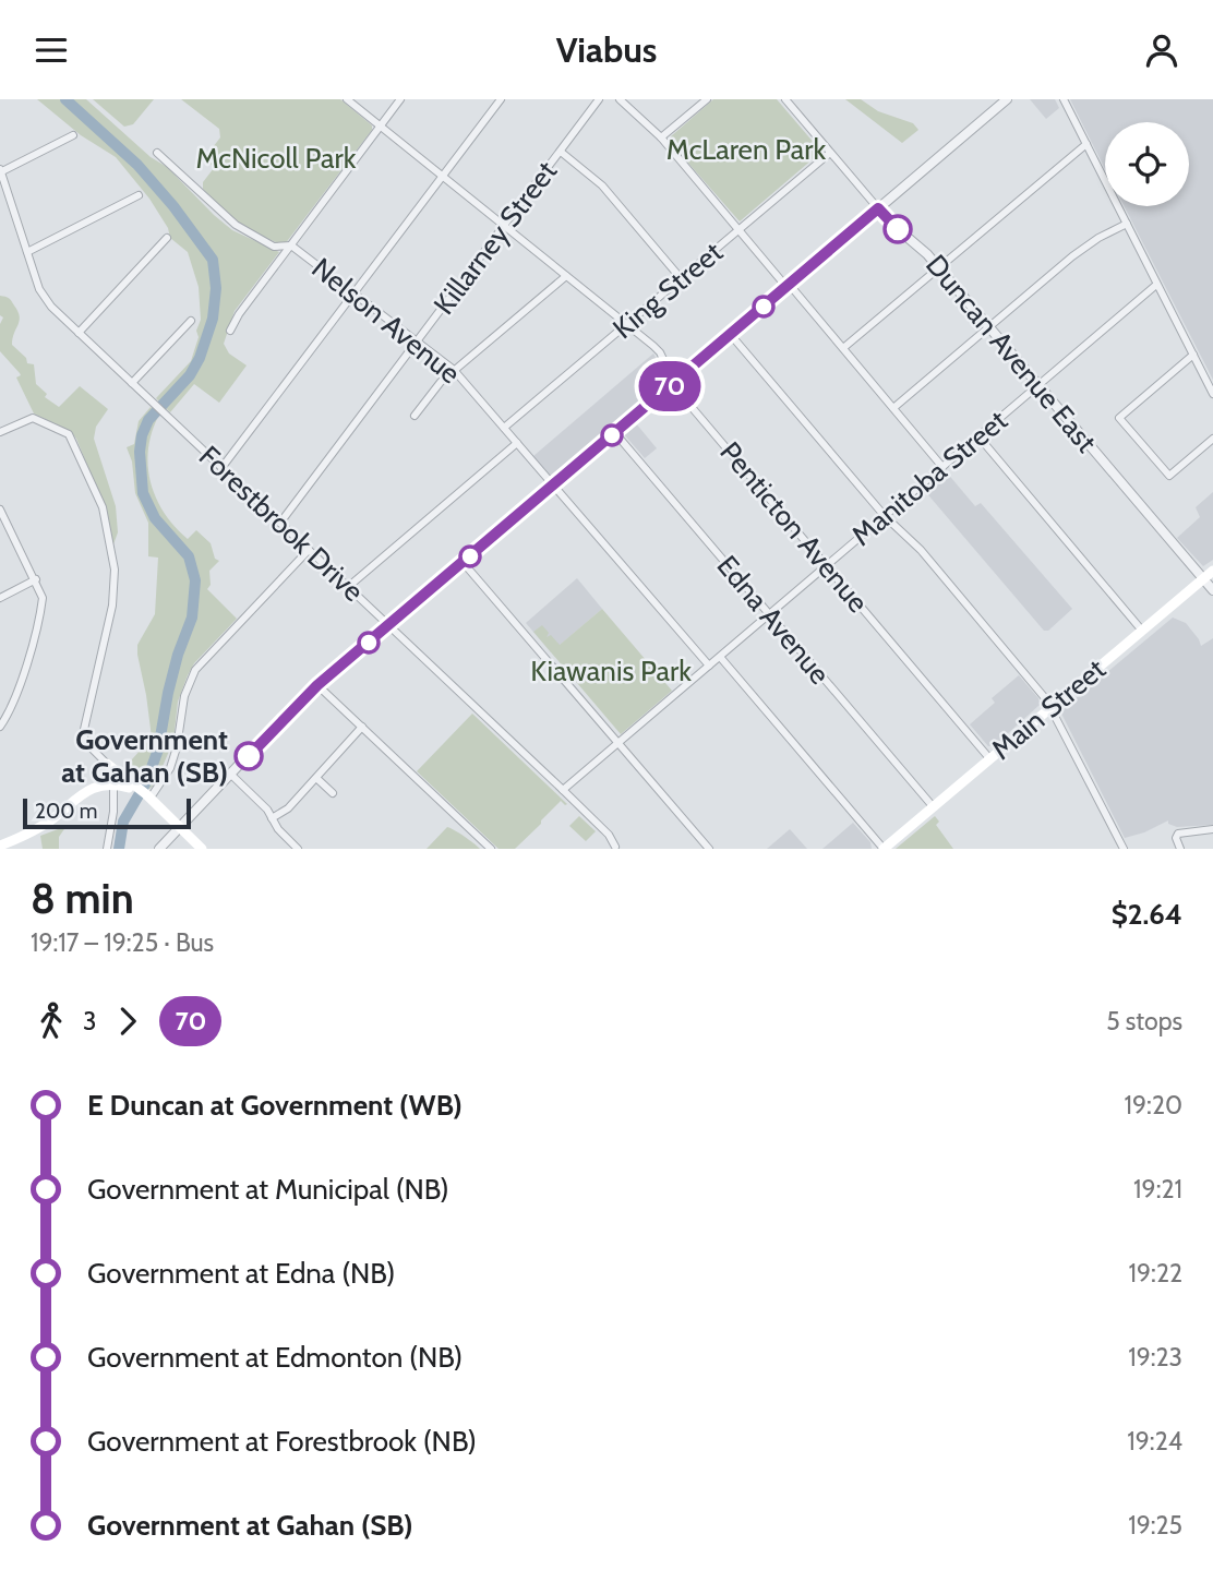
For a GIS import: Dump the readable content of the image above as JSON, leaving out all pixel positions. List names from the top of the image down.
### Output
{
  "streets": {
    "main road": ["Main Street"],
    "street": [
      "Killarney Street",
      "King Street",
      "Nelson Avenue",
      "Duncan Avenue East",
      "Manitoba Street",
      "Forestbrook Drive",
      "Penticton Avenue",
      "Edna Avenue"
    ]
  },
  "crossings": [
    ["Killarney Street", "Nelson Avenue"],
    ["Killarney Street", "Forestbrook Drive"],
    ["Killarney Street", "Penticton Avenue"],
    ["King Street", "Nelson Avenue"],
    ["King Street", "Duncan Avenue East"],
    ["King Street", "Penticton Avenue"],
    ["Nelson Avenue", "Manitoba Street"],
    ["Duncan Avenue East", "Manitoba Street"],
    ["Duncan Avenue East", "Main Street"],
    ["Manitoba Street", "Forestbrook Drive"],
    ["Manitoba Street", "Penticton Avenue"],
    ["Manitoba Street", "Edna Avenue"],
    ["Penticton Avenue", "Main Street"],
    ["Edna Avenue", "Main Street"]
  ],
  "parks": ["McLaren Park", "McNicoll Park", "Kiawanis Park"],
  "places": ["Government at Gahan (SB)"],
  "lines": ["bus line 70"],
  "scale_bar": "200 m",
  "page": {
    "header": "Viabus",
    "on_map": "70",
    "scale": "200 m",
    "heading": ["8 min", "19:17 – 19:25 · Bus", "$2.64"],
    "legs": ["3", "70", "5 stops"],
    "list": [
      {
        "name": "E Duncan at Government (WB)",
        "value": "19:20"
      },
      {
        "name": "Government at Municipal (NB)",
        "value": "19:21"
      },
      {
        "name": "Government at Edna (NB)",
        "value": "19:22"
      },
      {
        "name": "Government at Edmonton (NB)",
        "value": "19:23"
      },
      {
        "name": "Government at Forestbrook (NB)",
        "value": "19:24"
      },
      {
        "name": "Government at Gahan (SB)",
        "value": "19:25"
      }
    ]
  }
}
